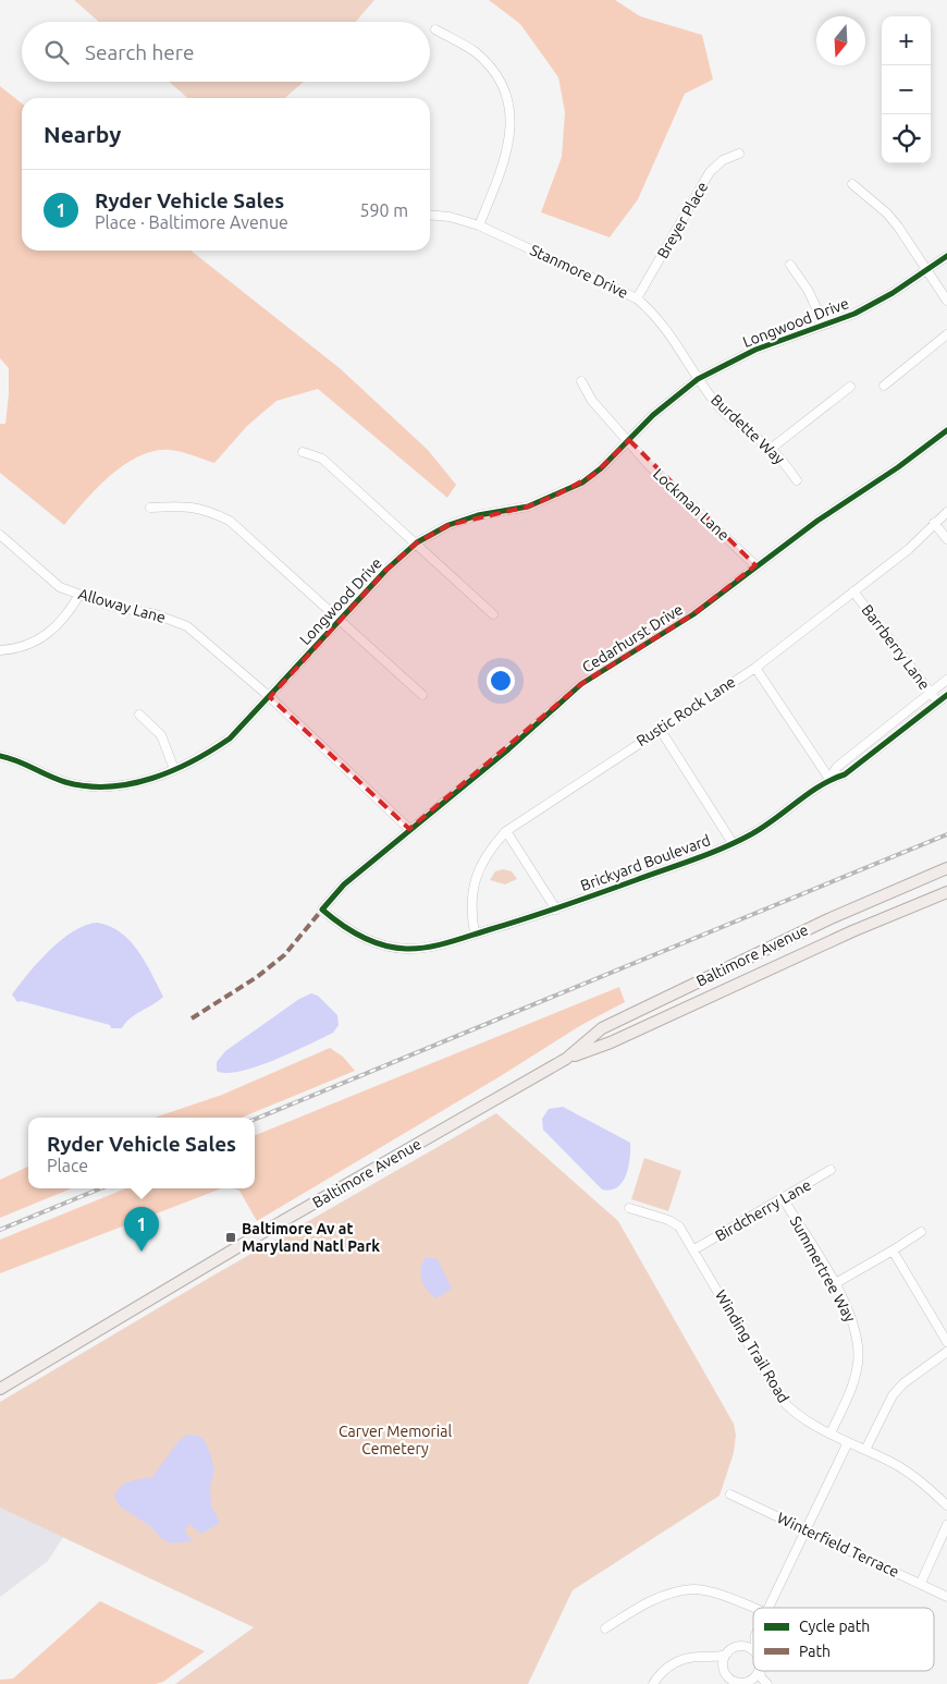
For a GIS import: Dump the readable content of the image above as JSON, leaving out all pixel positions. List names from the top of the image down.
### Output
{
  "streets": {
    "main road": ["Baltimore Avenue"],
    "street": [
      "Breyer Place",
      "Stanmore Drive",
      "Longwood Drive",
      "Burdette Way",
      "Lockman Lane",
      "Alloway Lane",
      "Cedarhurst Drive",
      "Barrberry Lane",
      "Rustic Rock Lane",
      "Brickyard Boulevard",
      "Birdcherry Lane",
      "Summertree Way",
      "Winding Trail Road",
      "Winterfield Terrace"
    ]
  },
  "crossings": [
    ["Breyer Place", "Stanmore Drive"],
    ["Stanmore Drive", "Longwood Drive"],
    ["Stanmore Drive", "Burdette Way"],
    ["Longwood Drive", "Burdette Way"],
    ["Longwood Drive", "Lockman Lane"],
    ["Longwood Drive", "Alloway Lane"],
    ["Lockman Lane", "Cedarhurst Drive"],
    ["Alloway Lane", "Cedarhurst Drive"],
    ["Cedarhurst Drive", "Brickyard Boulevard"],
    ["Barrberry Lane", "Rustic Rock Lane"],
    ["Barrberry Lane", "Brickyard Boulevard"],
    ["Rustic Rock Lane", "Brickyard Boulevard"],
    ["Birdcherry Lane", "Summertree Way"],
    ["Birdcherry Lane", "Winding Trail Road"],
    ["Summertree Way", "Winding Trail Road"]
  ],
  "parks": ["Carver Memorial Cemetery"],
  "places": {
    "transit": ["Baltimore Av at Maryland Natl Park"]
  },
  "legend": ["Cycle path", "Path"],
  "north": "bottom",
  "page": {
    "map_buttons": ["+", "−"],
    "search": "Search here",
    "heading": "Nearby",
    "list": [
      {
        "mark": "1",
        "name": "Ryder Vehicle Sales",
        "note": "Place · Baltimore Avenue",
        "value": "590 m"
      }
    ],
    "popup": ["Ryder Vehicle Sales", "Place"],
    "pins": "1"
  }
}
